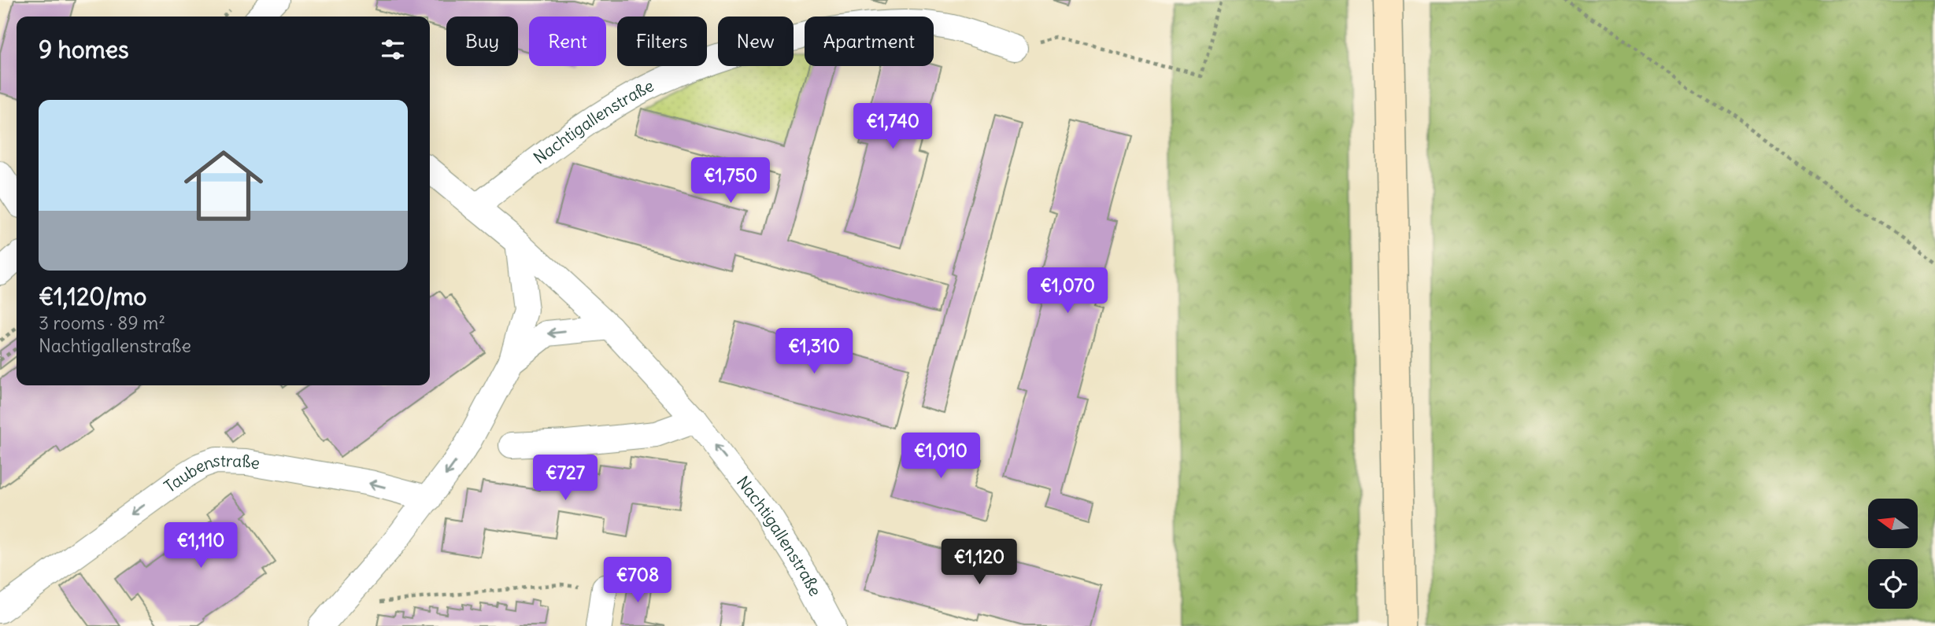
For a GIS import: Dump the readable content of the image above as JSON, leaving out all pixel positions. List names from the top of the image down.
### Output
{
  "streets": {
    "street": ["Nachtigallenstraße", "Taubenstraße"]
  },
  "one_way": ["Taubenstraße"],
  "north": "left",
  "page": {
    "chip": [
      "Buy",
      "Rent",
      "Filters",
      "New",
      "Apartment"
    ],
    "heading": "9 homes",
    "list": [
      {
        "name": "€1,120/mo",
        "note": "3 rooms · 89 m² · Nachtigallenstraße"
      }
    ],
    "price": [
      "€1,740",
      "€1,750",
      "€1,070",
      "€1,310",
      "€1,010",
      "€727",
      "€1,110",
      "€1,120",
      "€708"
    ]
  }
}
